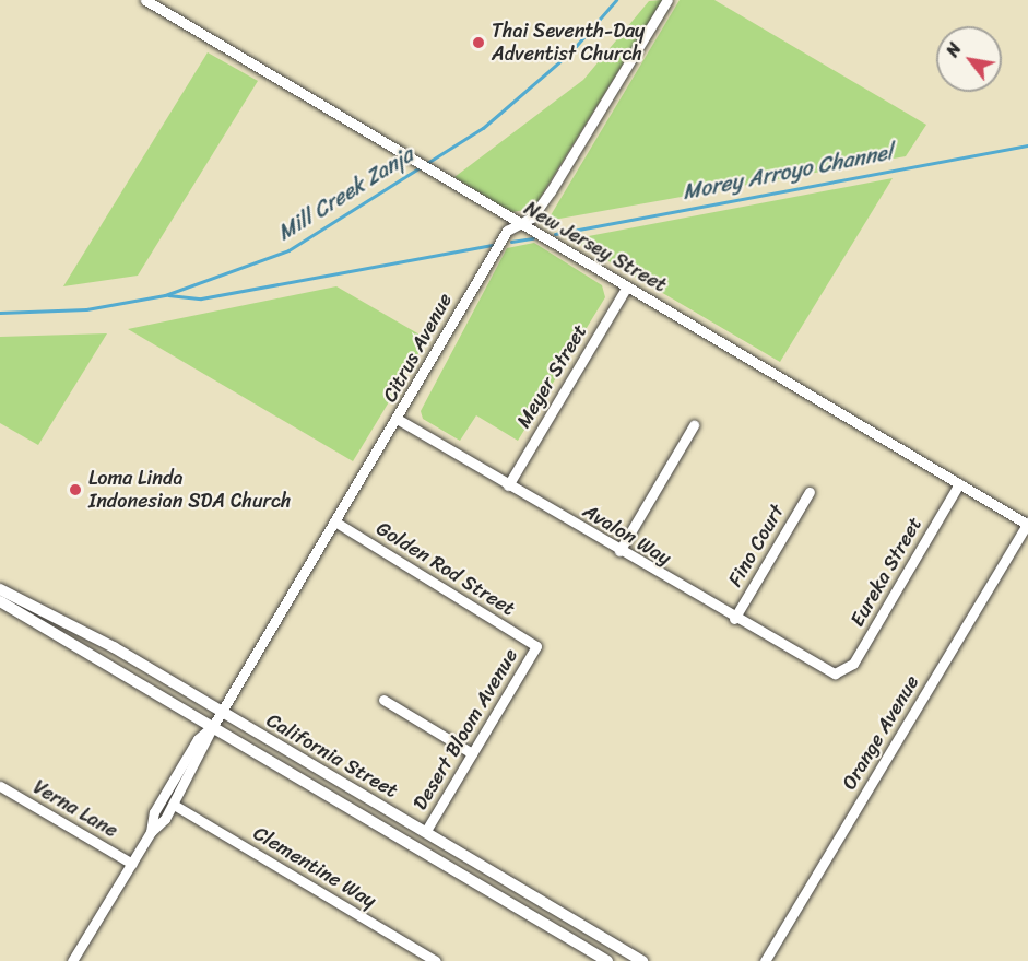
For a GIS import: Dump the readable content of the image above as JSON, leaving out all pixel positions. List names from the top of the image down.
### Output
{
  "streets": {
    "main road": ["California Street"],
    "street": [
      "New Jersey Street",
      "Citrus Avenue",
      "Meyer Street",
      "Avalon Way",
      "Fino Court",
      "Golden Rod Street",
      "Eureka Street",
      "Desert Bloom Avenue",
      "Orange Avenue",
      "Verna Lane",
      "Clementine Way"
    ]
  },
  "crossings": [
    ["New Jersey Street", "Citrus Avenue"],
    ["New Jersey Street", "Meyer Street"],
    ["New Jersey Street", "Eureka Street"],
    ["New Jersey Street", "Orange Avenue"],
    ["Citrus Avenue", "Avalon Way"],
    ["Citrus Avenue", "Golden Rod Street"],
    ["Citrus Avenue", "California Street"],
    ["Citrus Avenue", "Verna Lane"],
    ["Citrus Avenue", "Clementine Way"],
    ["Meyer Street", "Avalon Way"],
    ["Avalon Way", "Fino Court"],
    ["Avalon Way", "Eureka Street"],
    ["Golden Rod Street", "Desert Bloom Avenue"],
    ["Desert Bloom Avenue", "California Street"]
  ],
  "water": ["Morey Arroyo Channel", "Mill Creek Zanja"],
  "places": ["Thai Seventh-Day Adventist Church", "Loma Linda Indonesian SDA Church"],
  "north": "top left"
}
